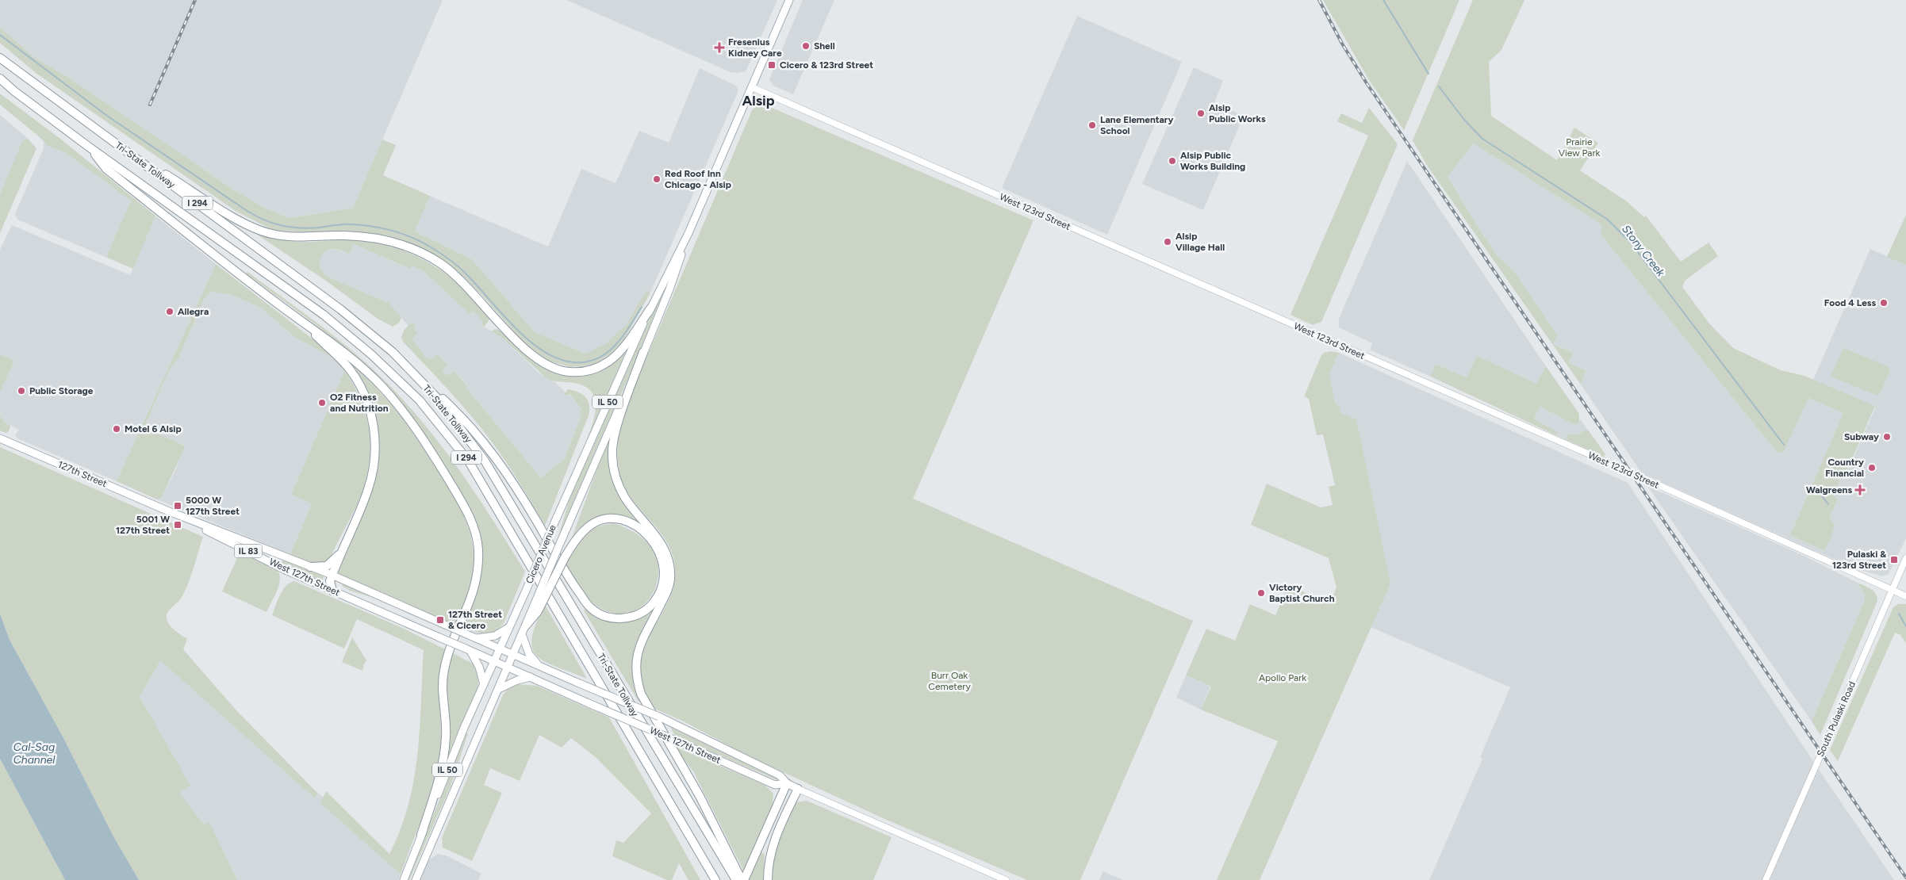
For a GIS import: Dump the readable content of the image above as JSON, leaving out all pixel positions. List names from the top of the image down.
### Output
{
  "streets": {
    "highway": ["Tri-State Tollway", "I 294"],
    "main road": [
      "IL 50",
      "127th Street",
      "IL 83",
      "Cicero Avenue",
      "West 127th Street"
    ],
    "street": ["West 123rd Street", "South Pulaski Road"]
  },
  "crossings": [
    ["West 123rd Street", "Cicero Avenue"],
    ["West 123rd Street", "South Pulaski Road"],
    ["IL 50", "West 127th Street"],
    ["127th Street", "West 127th Street"],
    ["Cicero Avenue", "West 127th Street"]
  ],
  "districts": ["Alsip"],
  "water": ["Stony Creek", "Cal-Sag Channel"],
  "parks": ["Prairie View Park", "Burr Oak Cemetery", "Apollo Park"],
  "places": {
    "other": [
      "Shell",
      "Alsip Public Works",
      "Lane Elementary School",
      "Alsip Public Works Building",
      "Red Roof Inn Chicago - Alsip",
      "Alsip Village Hall",
      "Food 4 Less",
      "Allegra",
      "Public Storage",
      "O2 Fitness and Nutrition",
      "Motel 6 Alsip",
      "Subway",
      "Country Financial",
      "Victory Baptist Church"
    ],
    "health": ["Fresenius Kidney Care", "Walgreens"],
    "transit": [
      "Cicero & 123rd Street",
      "5000 W 127th Street",
      "5001 W 127th Street",
      "Pulaski & 123rd Street",
      "127th Street & Cicero"
    ]
  }
}
